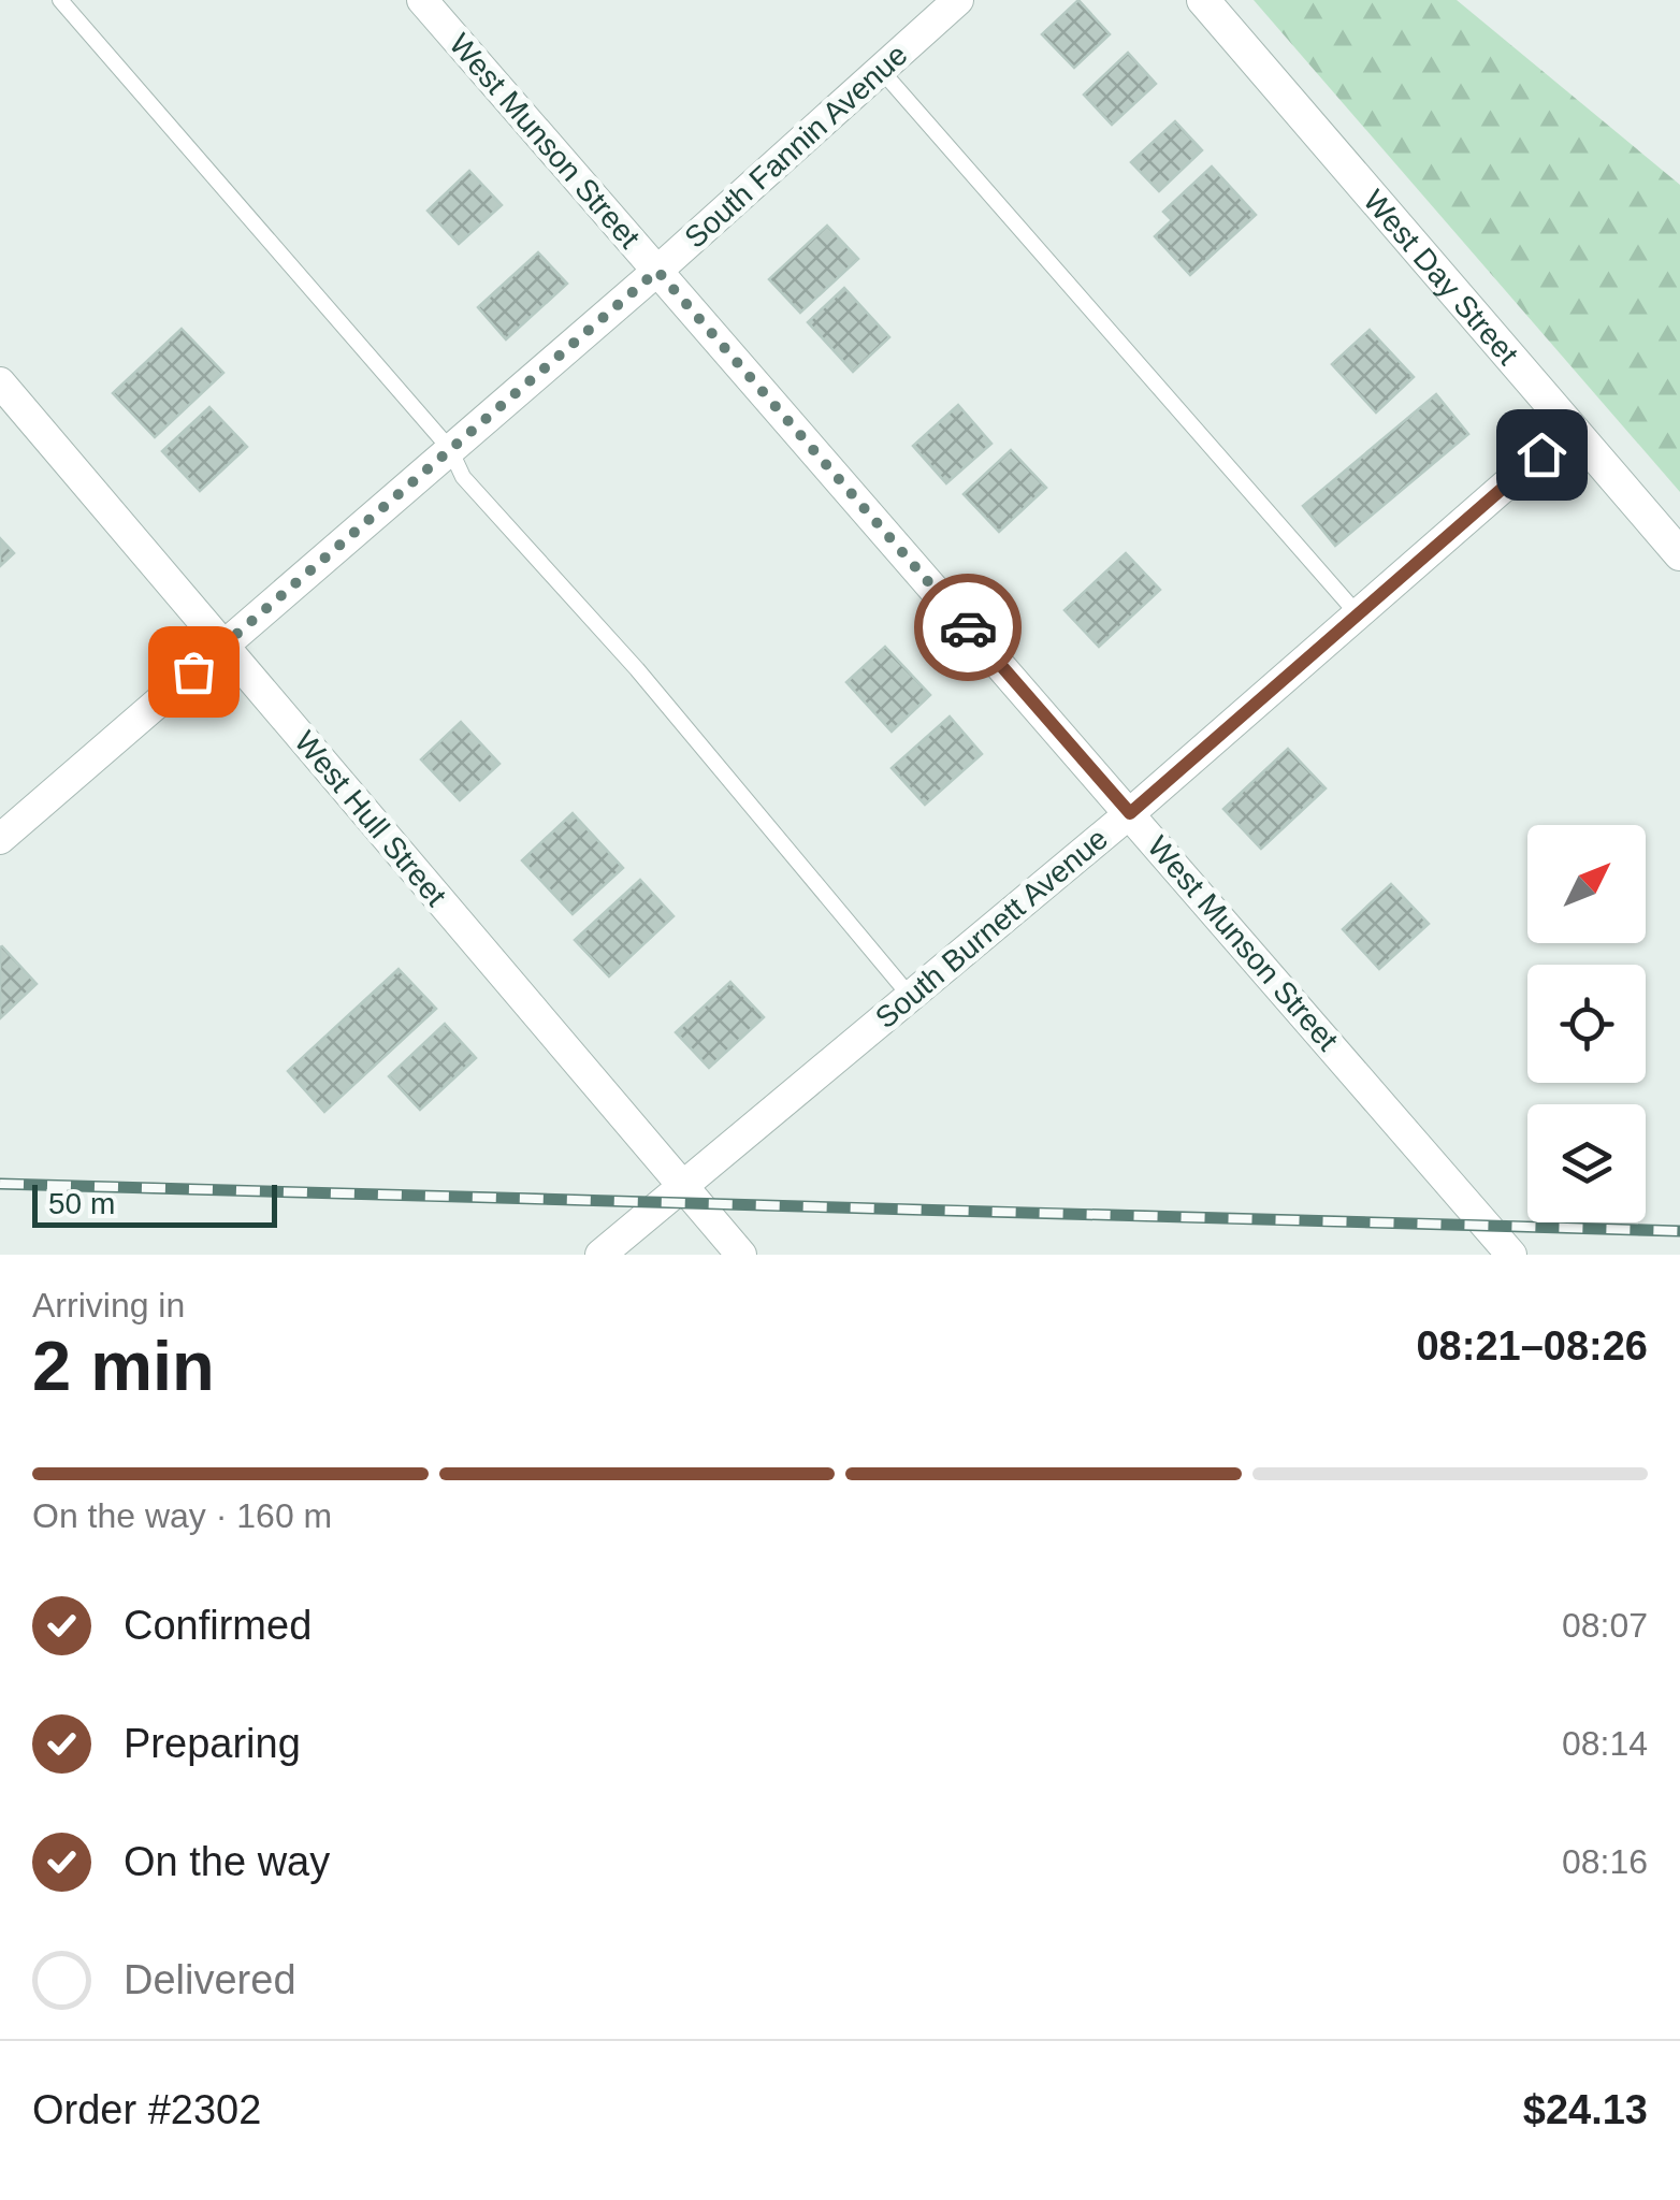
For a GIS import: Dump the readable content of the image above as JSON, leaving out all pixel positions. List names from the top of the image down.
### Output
{
  "streets": {
    "street": [
      "West Munson Street",
      "South Fannin Avenue",
      "West Day Street",
      "West Hull Street",
      "South Burnett Avenue"
    ]
  },
  "crossings": [
    ["West Munson Street", "South Fannin Avenue"],
    ["West Munson Street", "South Burnett Avenue"],
    ["South Fannin Avenue", "West Hull Street"],
    ["West Day Street", "South Burnett Avenue"],
    ["West Hull Street", "South Burnett Avenue"]
  ],
  "scale_bar": "50 m",
  "north": "top right",
  "page": {
    "scale": "50 m",
    "heading": ["2 min", "Arriving in", "08:21–08:26"],
    "panel": ["Order #2302", "$24.13"],
    "bar": "On the way · 160 m",
    "list": [
      ["Confirmed", "08:07"],
      ["Preparing", "08:14"],
      ["On the way", "08:16"],
      "Delivered"
    ]
  }
}
